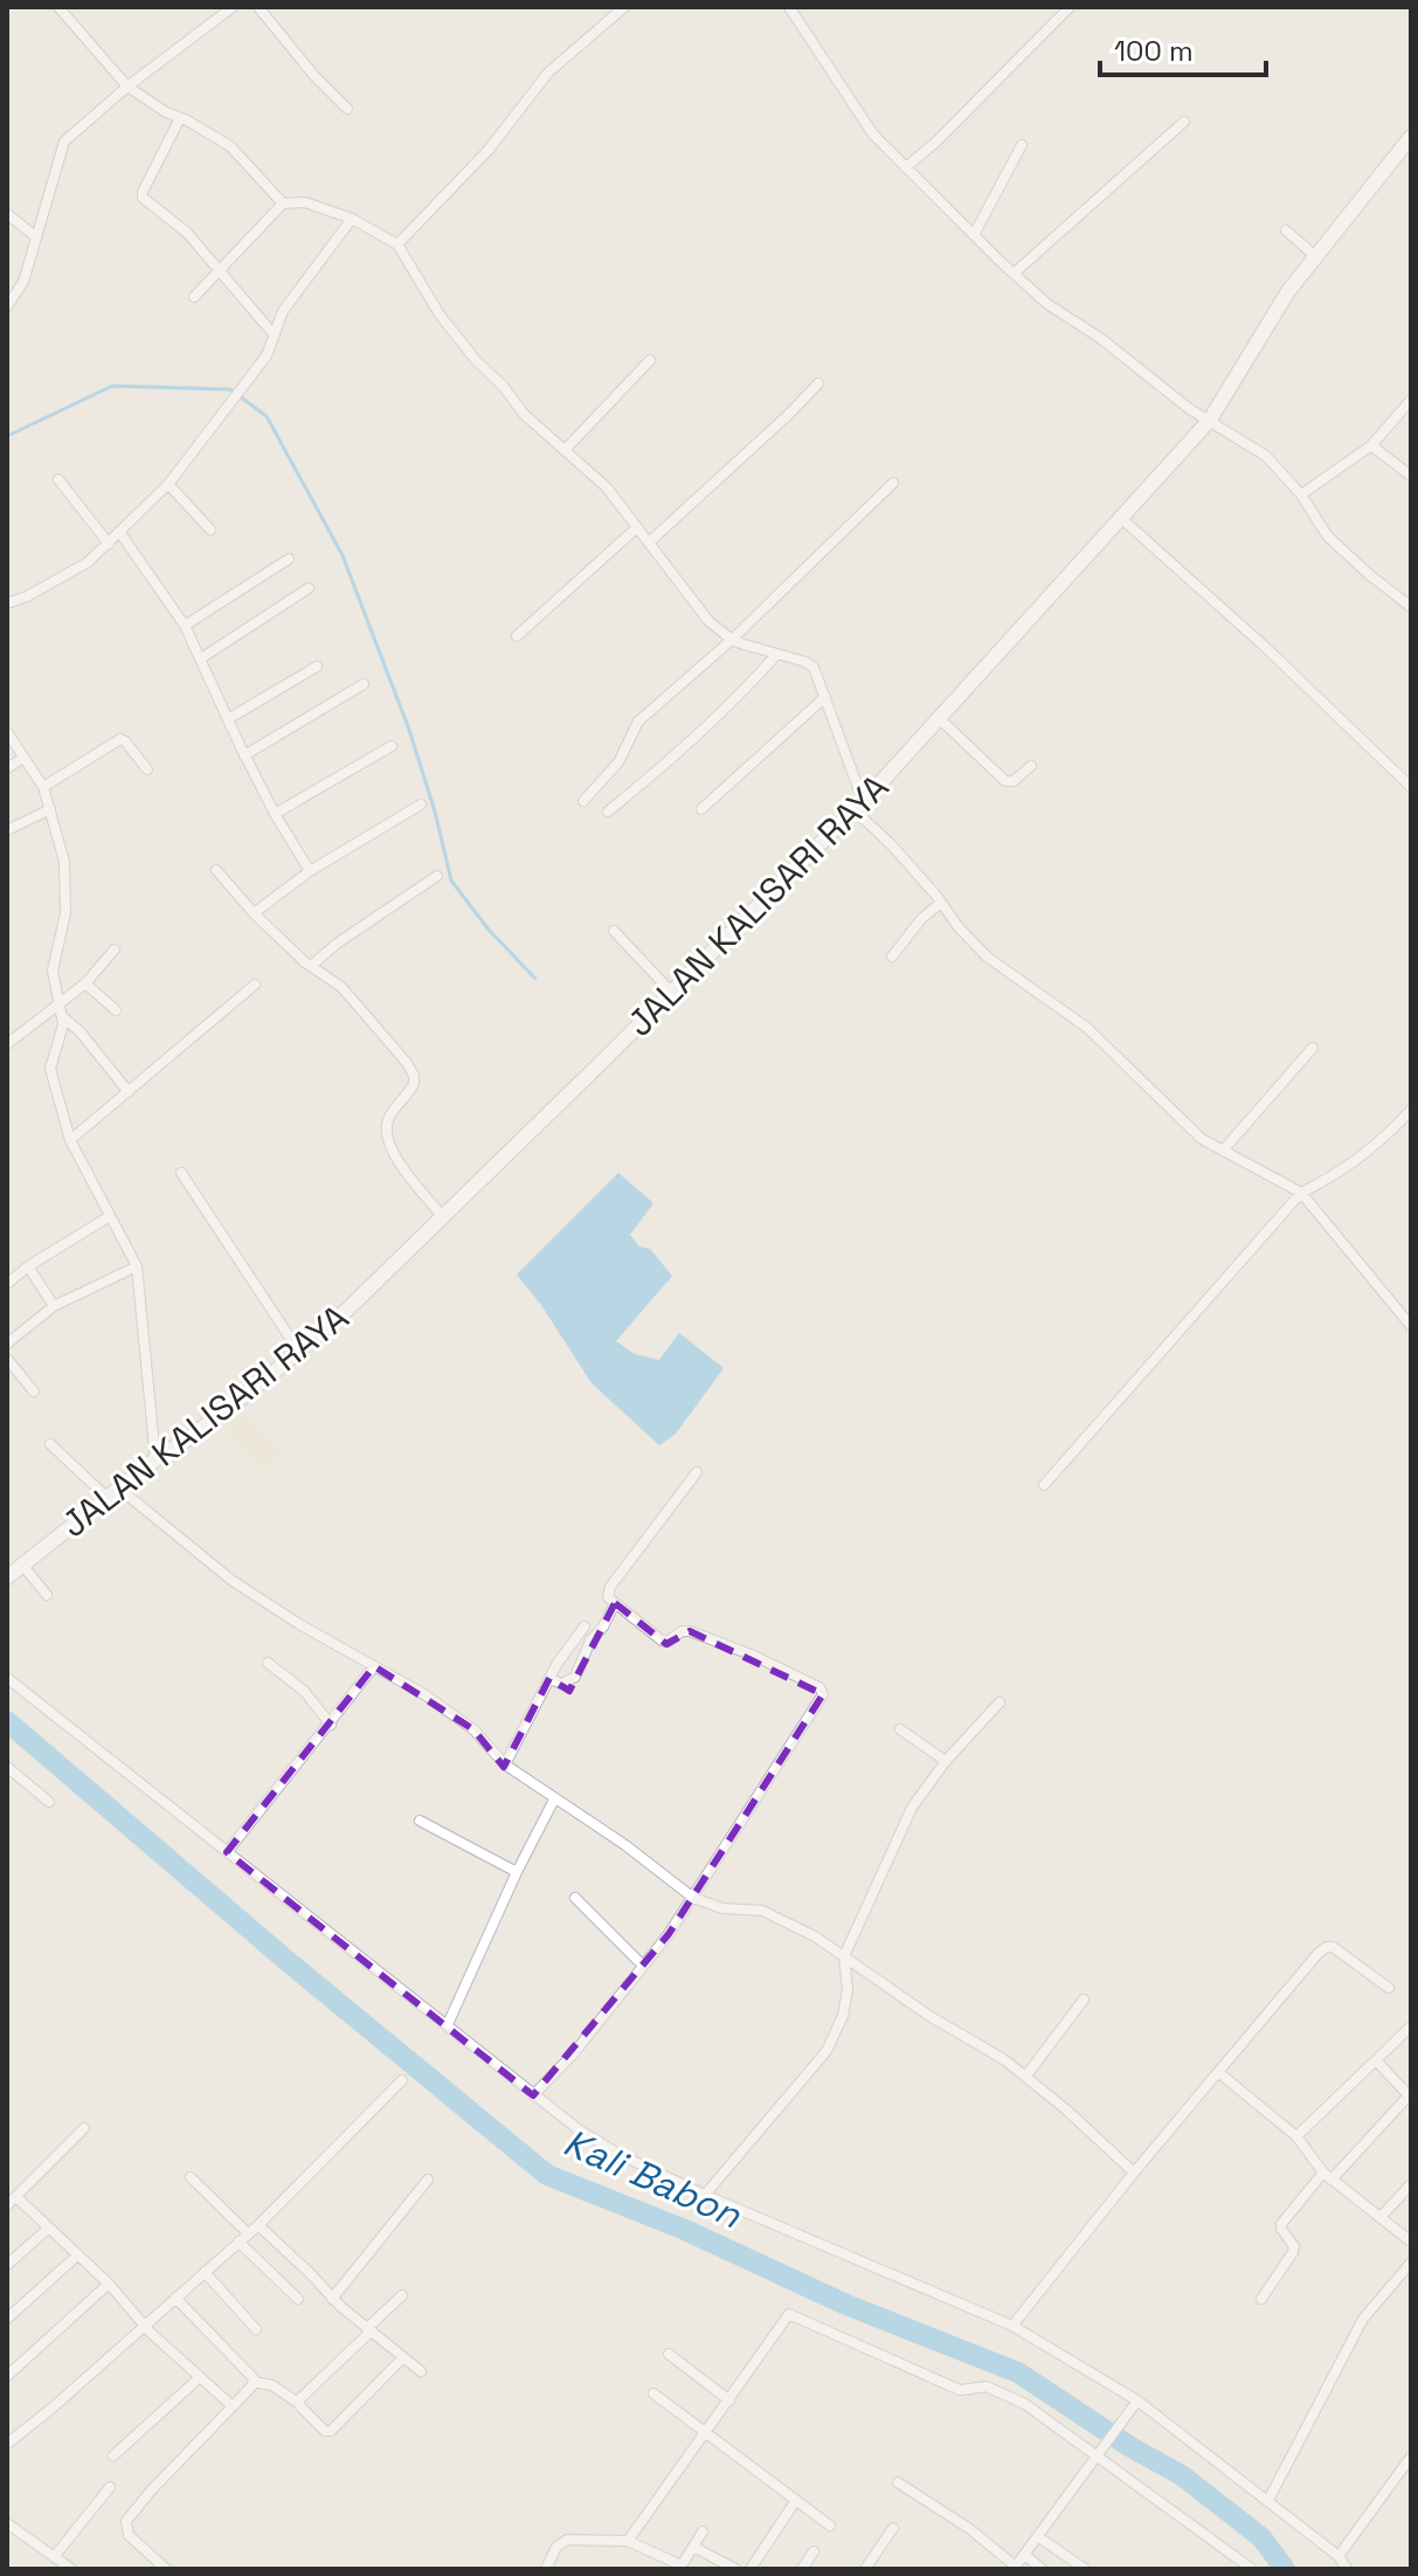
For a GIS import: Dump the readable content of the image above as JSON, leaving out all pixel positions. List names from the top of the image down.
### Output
{
  "streets": {
    "street": ["JALAN KALISARI RAYA"]
  },
  "water": ["Kali Babon"],
  "scale_bar": "100 m"
}
